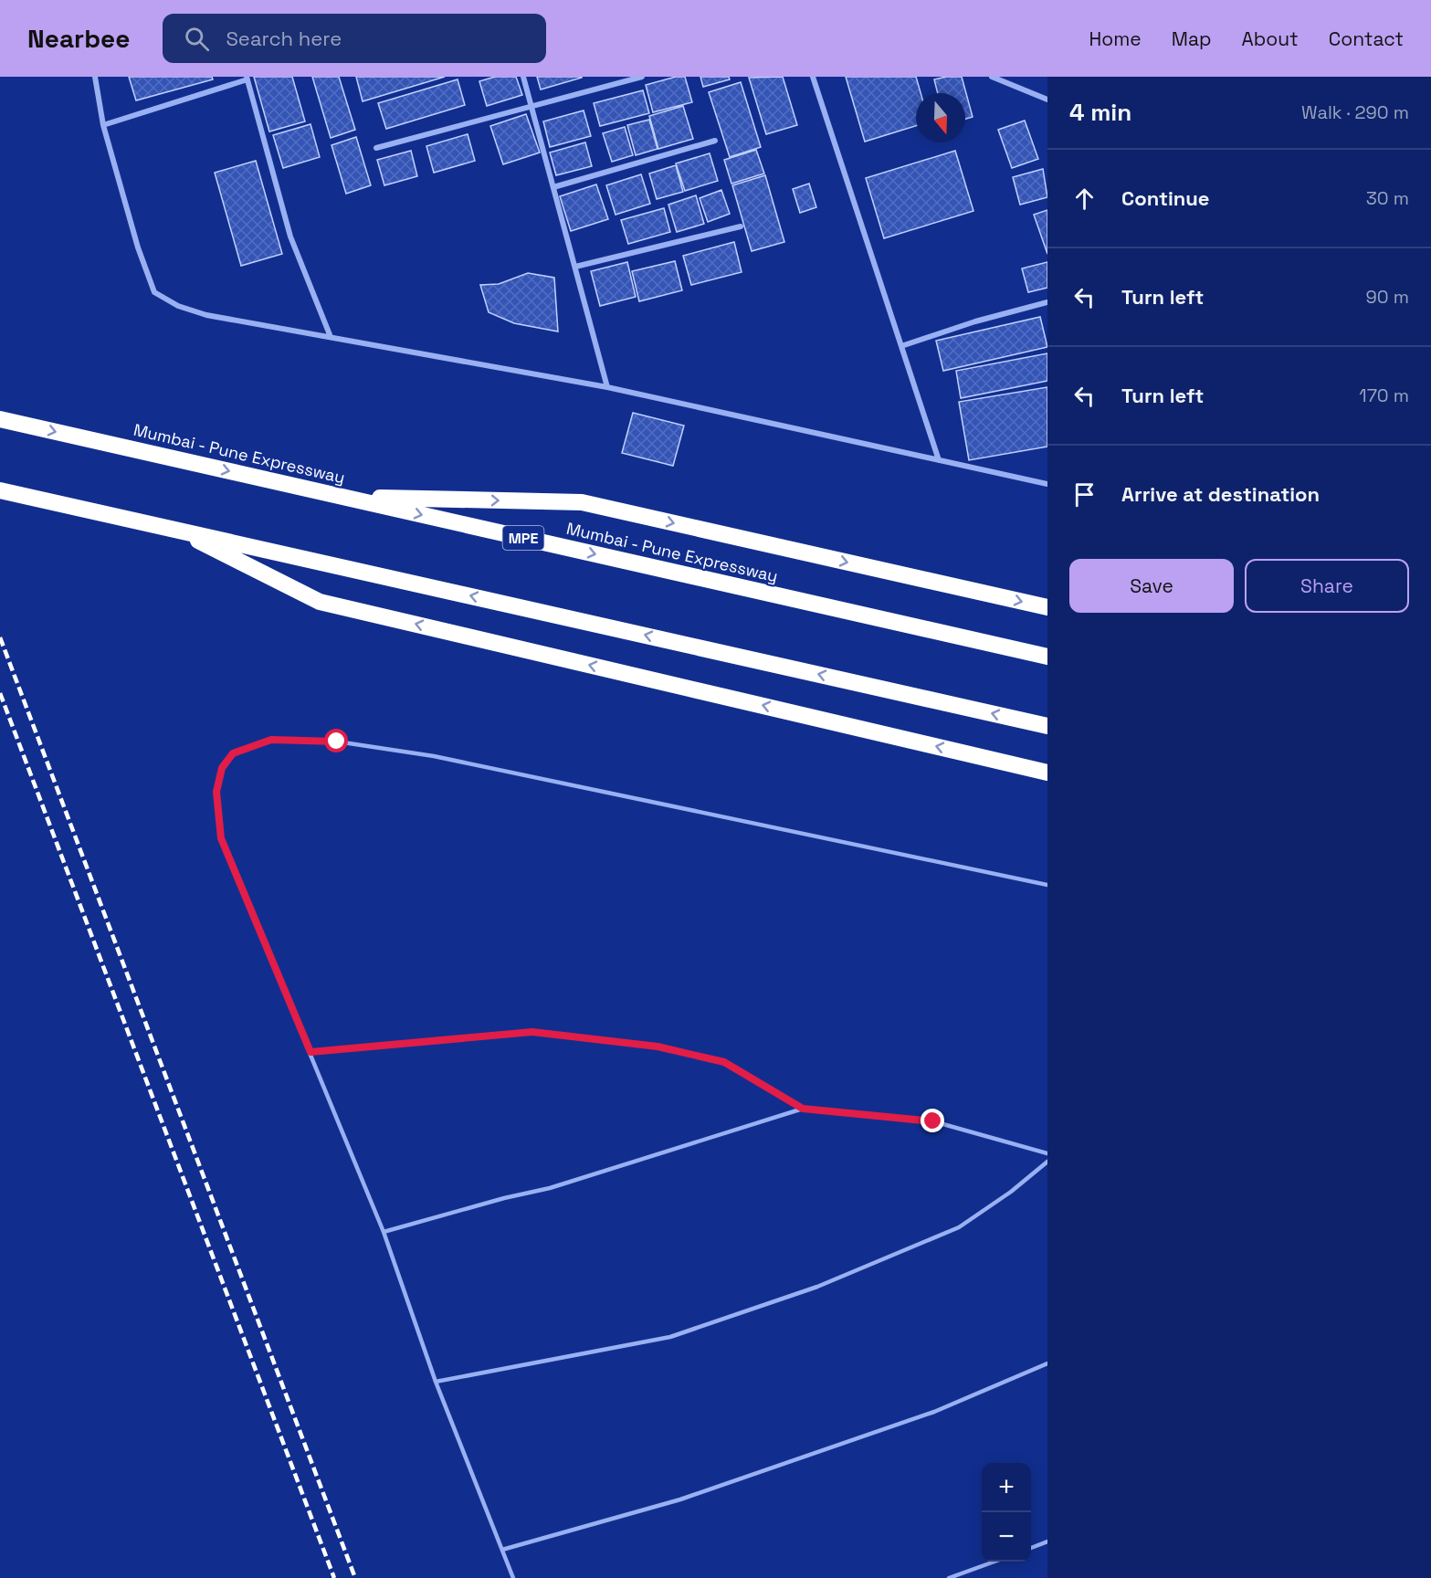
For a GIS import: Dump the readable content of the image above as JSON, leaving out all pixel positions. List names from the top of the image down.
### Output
{
  "streets": {
    "highway": ["Mumbai - Pune Expressway", "MPE"]
  },
  "north": "bottom",
  "page": {
    "header": "Nearbee",
    "search": "Search here",
    "nav": [
      "Home",
      "Map",
      "About",
      "Contact"
    ],
    "heading": ["4 min", "Walk · 290 m"],
    "list": [
      ["Continue", "30 m"],
      ["Turn left", "90 m"],
      ["Turn left", "170 m"],
      "Arrive at destination"
    ],
    "buttons": ["Save", "Share"],
    "map_buttons": ["+", "−"]
  }
}
